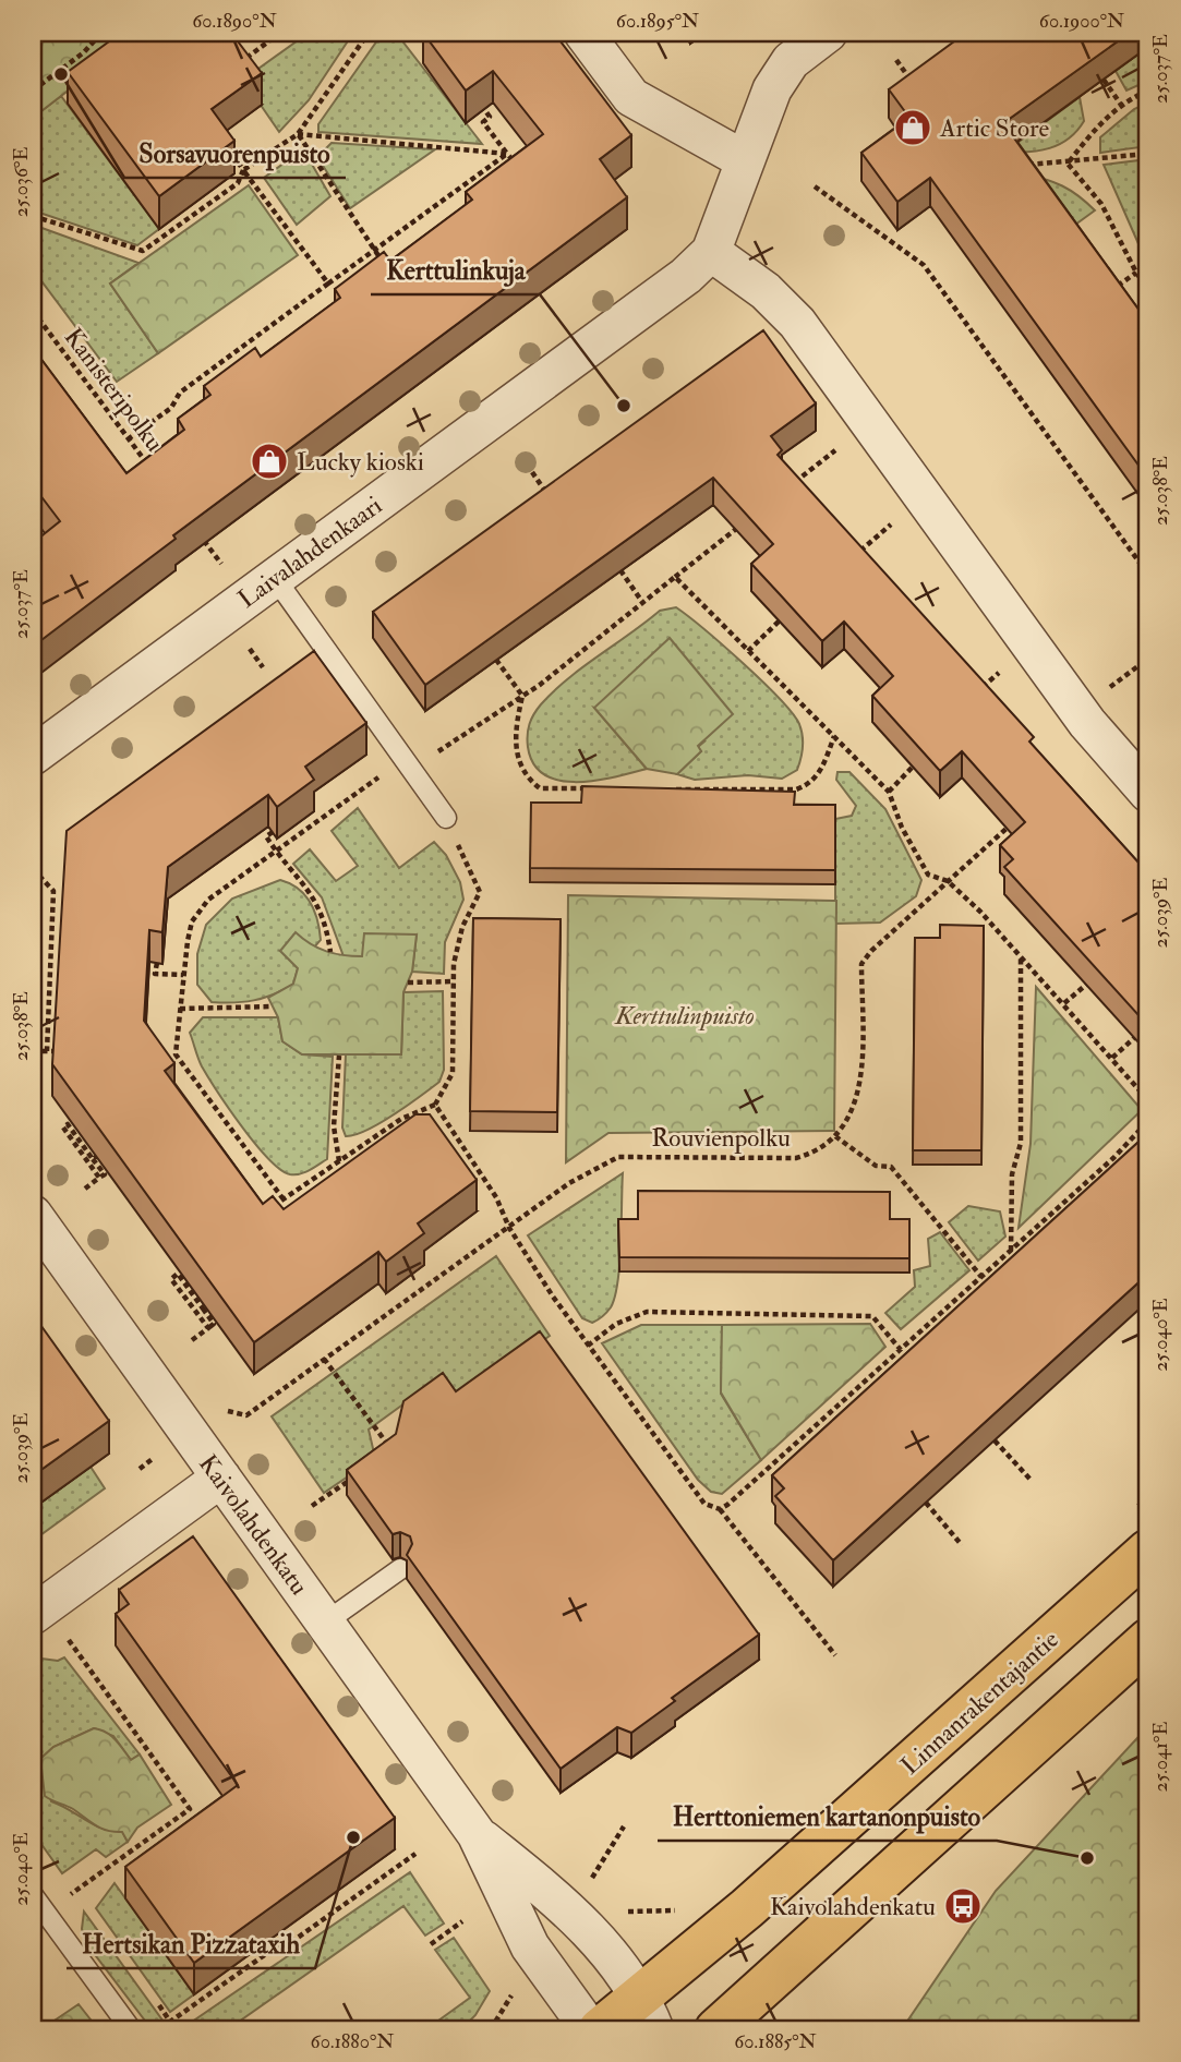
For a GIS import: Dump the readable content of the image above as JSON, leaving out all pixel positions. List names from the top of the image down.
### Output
{
  "streets": {
    "main road": ["Linnanrakentajantie"],
    "street": ["Laivalahdenkaari", "Kaivolahdenkatu"],
    "path": ["Kanisteripolku", "Rouvienpolku"]
  },
  "crossings": [
    ["Kaivolahdenkatu", "Linnanrakentajantie"]
  ],
  "parks": ["Kerttulinpuisto"],
  "places": {
    "other": [
      "Sorsavuorenpuisto",
      "Kerttulinkuja",
      "Hertsikan Pizzataxih",
      "Herttoniemen kartanonpuisto"
    ],
    "shop": ["Artic Store", "Lucky kioski"],
    "bus stop": ["Kaivolahdenkatu"]
  },
  "coordinates": [
    "60.1890°N",
    "60.1895°N",
    "60.1900°N",
    "25.037°E",
    "25.036°E",
    "25.038°E",
    "25.039°E",
    "25.040°E",
    "25.041°E",
    "60.1880°N",
    "60.1885°N"
  ]
}
